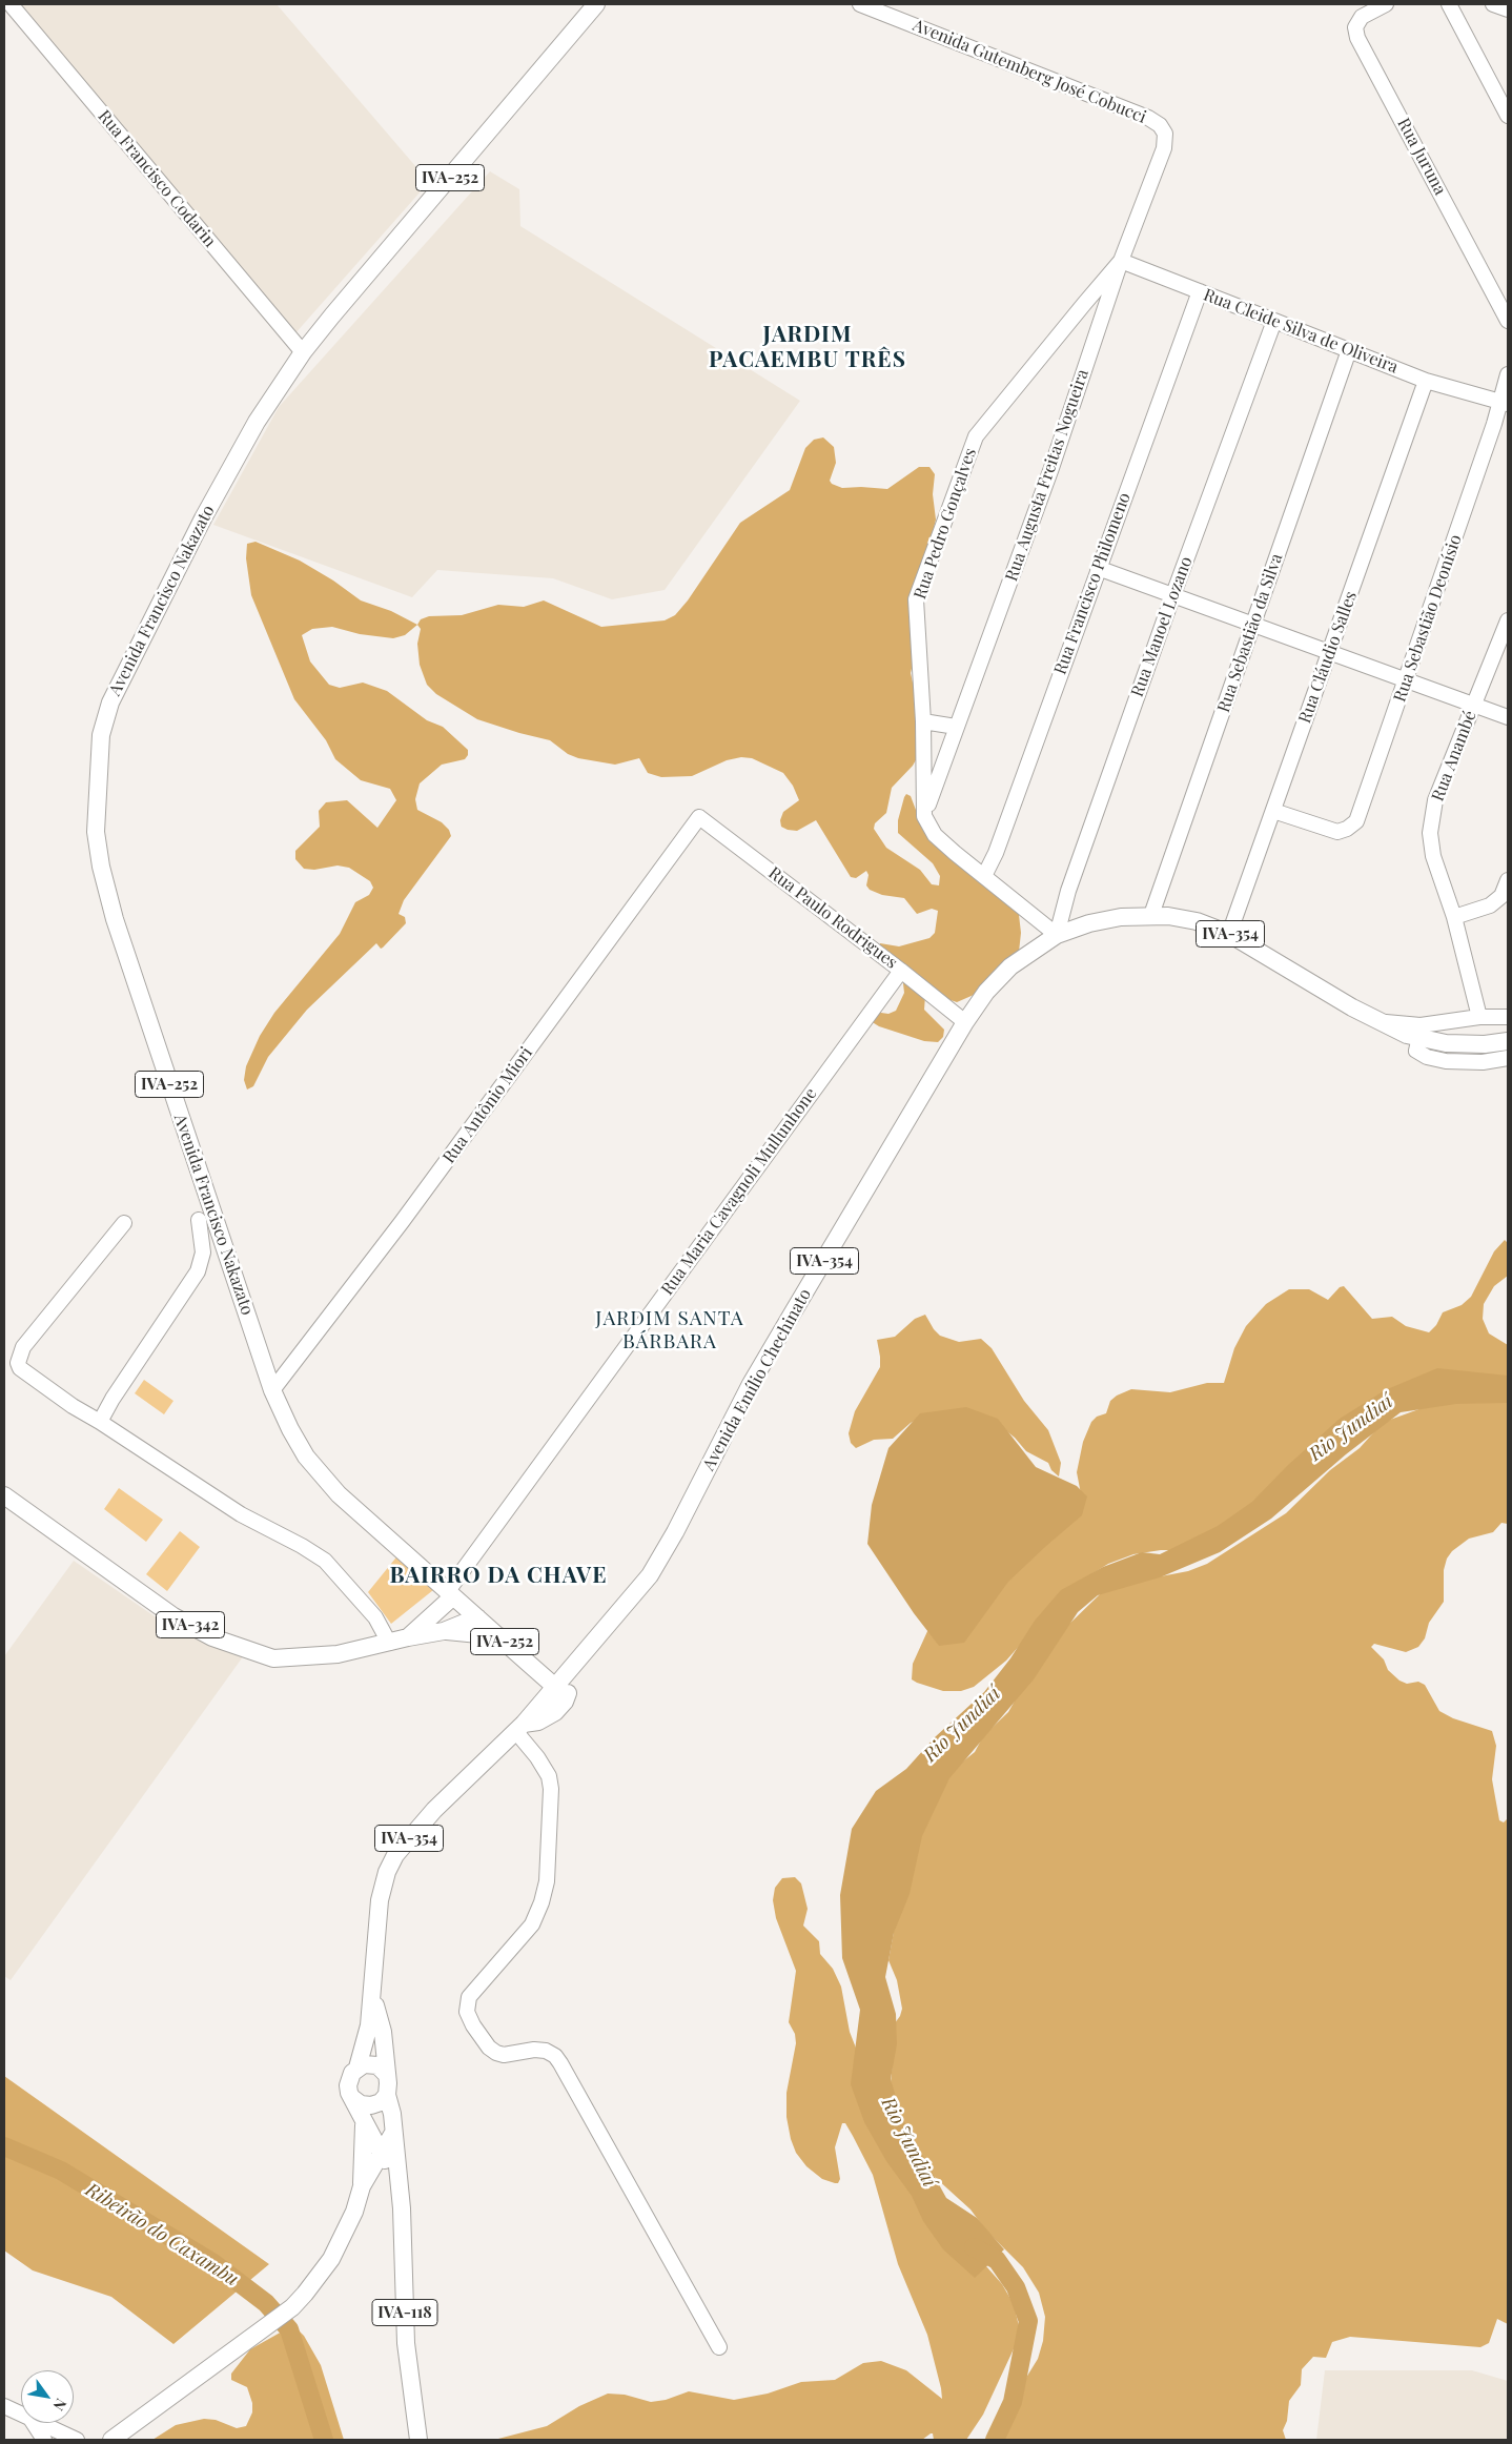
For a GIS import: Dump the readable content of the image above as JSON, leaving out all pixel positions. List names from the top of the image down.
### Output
{
  "streets": {
    "main road": [
      "IVA-252",
      "Avenida Francisco Nakazato",
      "IVA-354",
      "Rua Maria Cavagnoli Mullunhone",
      "Avenida Emílio Chechinato",
      "IVA-342",
      "IVA-118"
    ],
    "street": [
      "Avenida Gutemberg José Cobucci",
      "Rua Juruna",
      "Rua Francisco Codarin",
      "Rua Cleide Silva de Oliveira",
      "Rua Augusta Freitas Nogueira",
      "Rua Pedro Gonçalves",
      "Rua Francisco Philomeno",
      "Rua Sebastião Deonísio",
      "Rua Manoel Lozano",
      "Rua Sebastião da Silva",
      "Rua Cláudio Salles",
      "Rua Anambé",
      "Rua Paulo Rodrigues",
      "Rua Antônio Miori"
    ]
  },
  "crossings": [
    ["Avenida Gutemberg José Cobucci", "Rua Augusta Freitas Nogueira"],
    ["Rua Francisco Codarin", "Avenida Francisco Nakazato"],
    ["Rua Cleide Silva de Oliveira", "Rua Augusta Freitas Nogueira"],
    ["Rua Cleide Silva de Oliveira", "Rua Pedro Gonçalves"],
    ["Rua Cleide Silva de Oliveira", "Rua Francisco Philomeno"],
    ["Rua Cleide Silva de Oliveira", "Rua Sebastião Deonísio"],
    ["Rua Cleide Silva de Oliveira", "Rua Manoel Lozano"],
    ["Rua Cleide Silva de Oliveira", "Rua Sebastião da Silva"],
    ["Rua Cleide Silva de Oliveira", "Rua Cláudio Salles"],
    ["Rua Augusta Freitas Nogueira", "Rua Pedro Gonçalves"],
    ["Avenida Francisco Nakazato", "Rua Antônio Miori"],
    ["Avenida Francisco Nakazato", "Rua Maria Cavagnoli Mullunhone"],
    ["Avenida Francisco Nakazato", "Avenida Emílio Chechinato"],
    ["Rua Sebastião Deonísio", "Rua Cláudio Salles"],
    ["Rua Manoel Lozano", "Avenida Emílio Chechinato"],
    ["Rua Sebastião da Silva", "Avenida Emílio Chechinato"],
    ["Rua Cláudio Salles", "Avenida Emílio Chechinato"],
    ["Rua Paulo Rodrigues", "Rua Antônio Miori"],
    ["Rua Paulo Rodrigues", "Rua Maria Cavagnoli Mullunhone"],
    ["Rua Paulo Rodrigues", "Avenida Emílio Chechinato"],
    ["IVA-354", "Avenida Emílio Chechinato"],
    ["IVA-354", "IVA-118"],
    ["Rua Maria Cavagnoli Mullunhone", "IVA-342"]
  ],
  "districts": ["JARDIM PACAEMBU TRÊS", "JARDIM SANTA BÁRBARA", "BAIRRO DA CHAVE"],
  "water": ["Rio Jundiaí", "Ribeirão do Caxambu"],
  "north": "bottom right"
}
